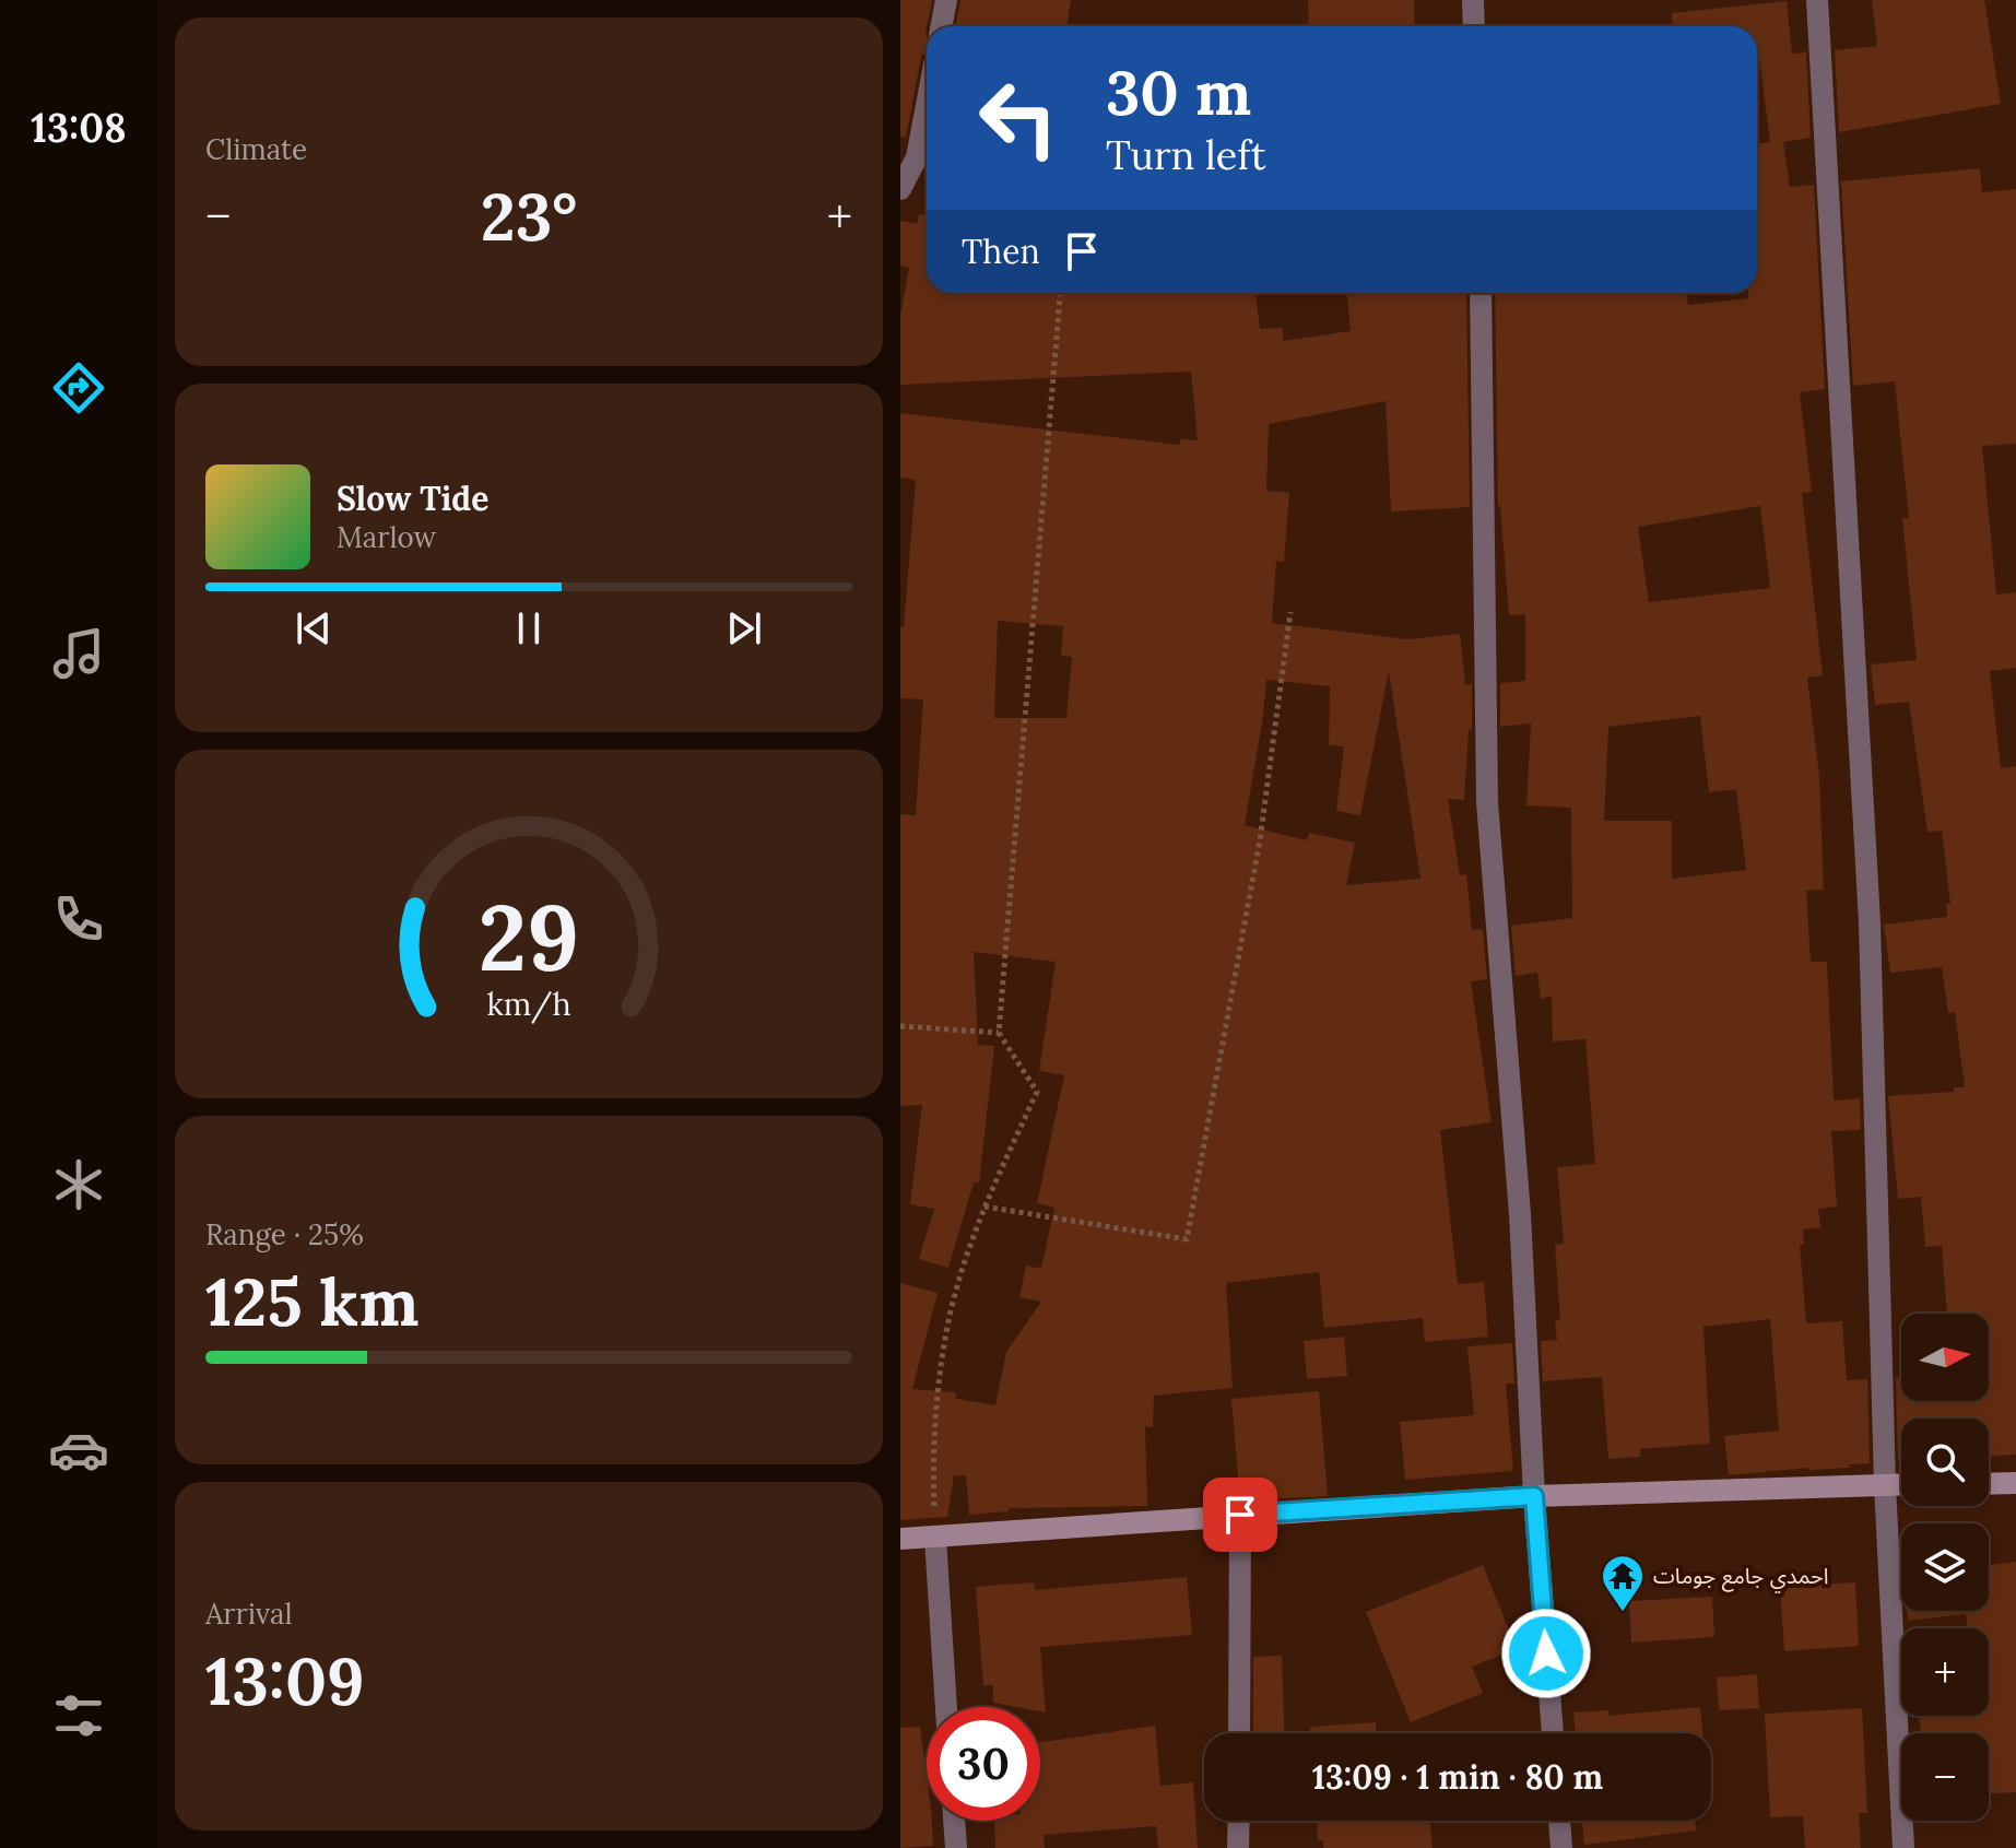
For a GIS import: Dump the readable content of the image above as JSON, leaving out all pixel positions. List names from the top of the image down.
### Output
{
  "places": {
    "temple": ["احمدي جامع جومات"]
  },
  "north": "right",
  "page": {
    "tabs": "13:08",
    "tile": [
      "Climate",
      ["Range · 25%", "125 km"],
      ["Arrival", "13:09"]
    ],
    "turn": ["30 m", "Turn left"],
    "heat": ["−", "23°", "+"],
    "then": "Then",
    "song": ["Slow Tide", "Marlow"],
    "map_buttons": ["+", "−"],
    "limit": "30",
    "trip": "13:09 · 1 min · 80 m",
    "gauge": ["29", "km/h"]
  }
}
